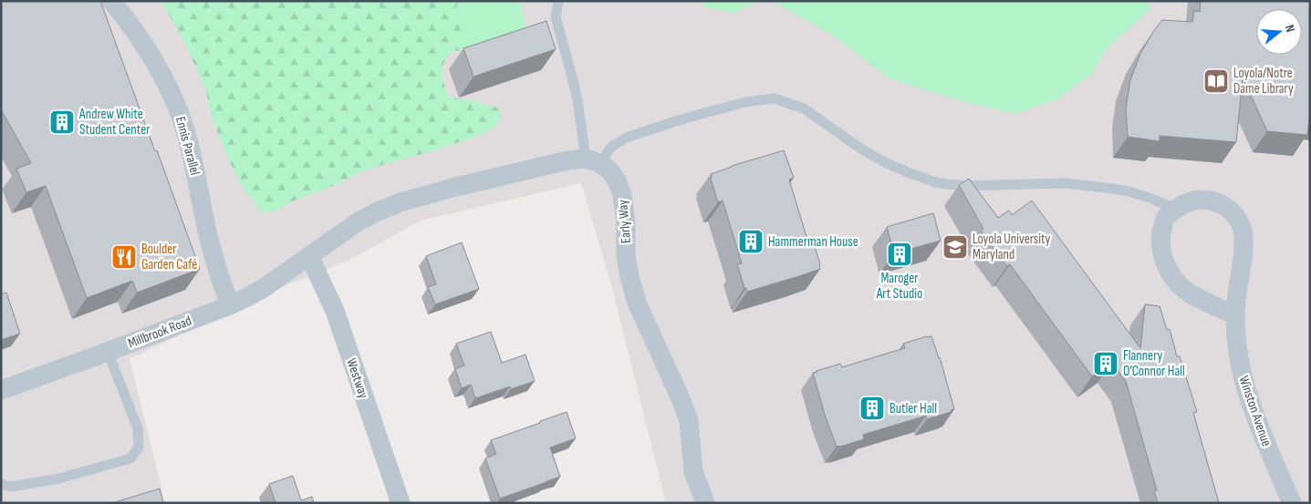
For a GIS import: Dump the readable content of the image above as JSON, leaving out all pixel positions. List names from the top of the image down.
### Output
{
  "streets": {
    "street": [
      "Ennis Parallel",
      "Early Way",
      "Millbrook Road",
      "Westway",
      "Winston Avenue"
    ]
  },
  "crossings": [
    ["Ennis Parallel", "Millbrook Road"],
    ["Millbrook Road", "Westway"]
  ],
  "places": {
    "library": ["Loyola/Notre Dame Library"],
    "building": [
      "Andrew White Student Center",
      "Hammerman House",
      "Maroger Art Studio",
      "Flannery O’Connor Hall",
      "Butler Hall"
    ],
    "school or university": ["Loyola University Maryland"],
    "restaurant": ["Boulder Garden Café"]
  },
  "north": "right"
}
